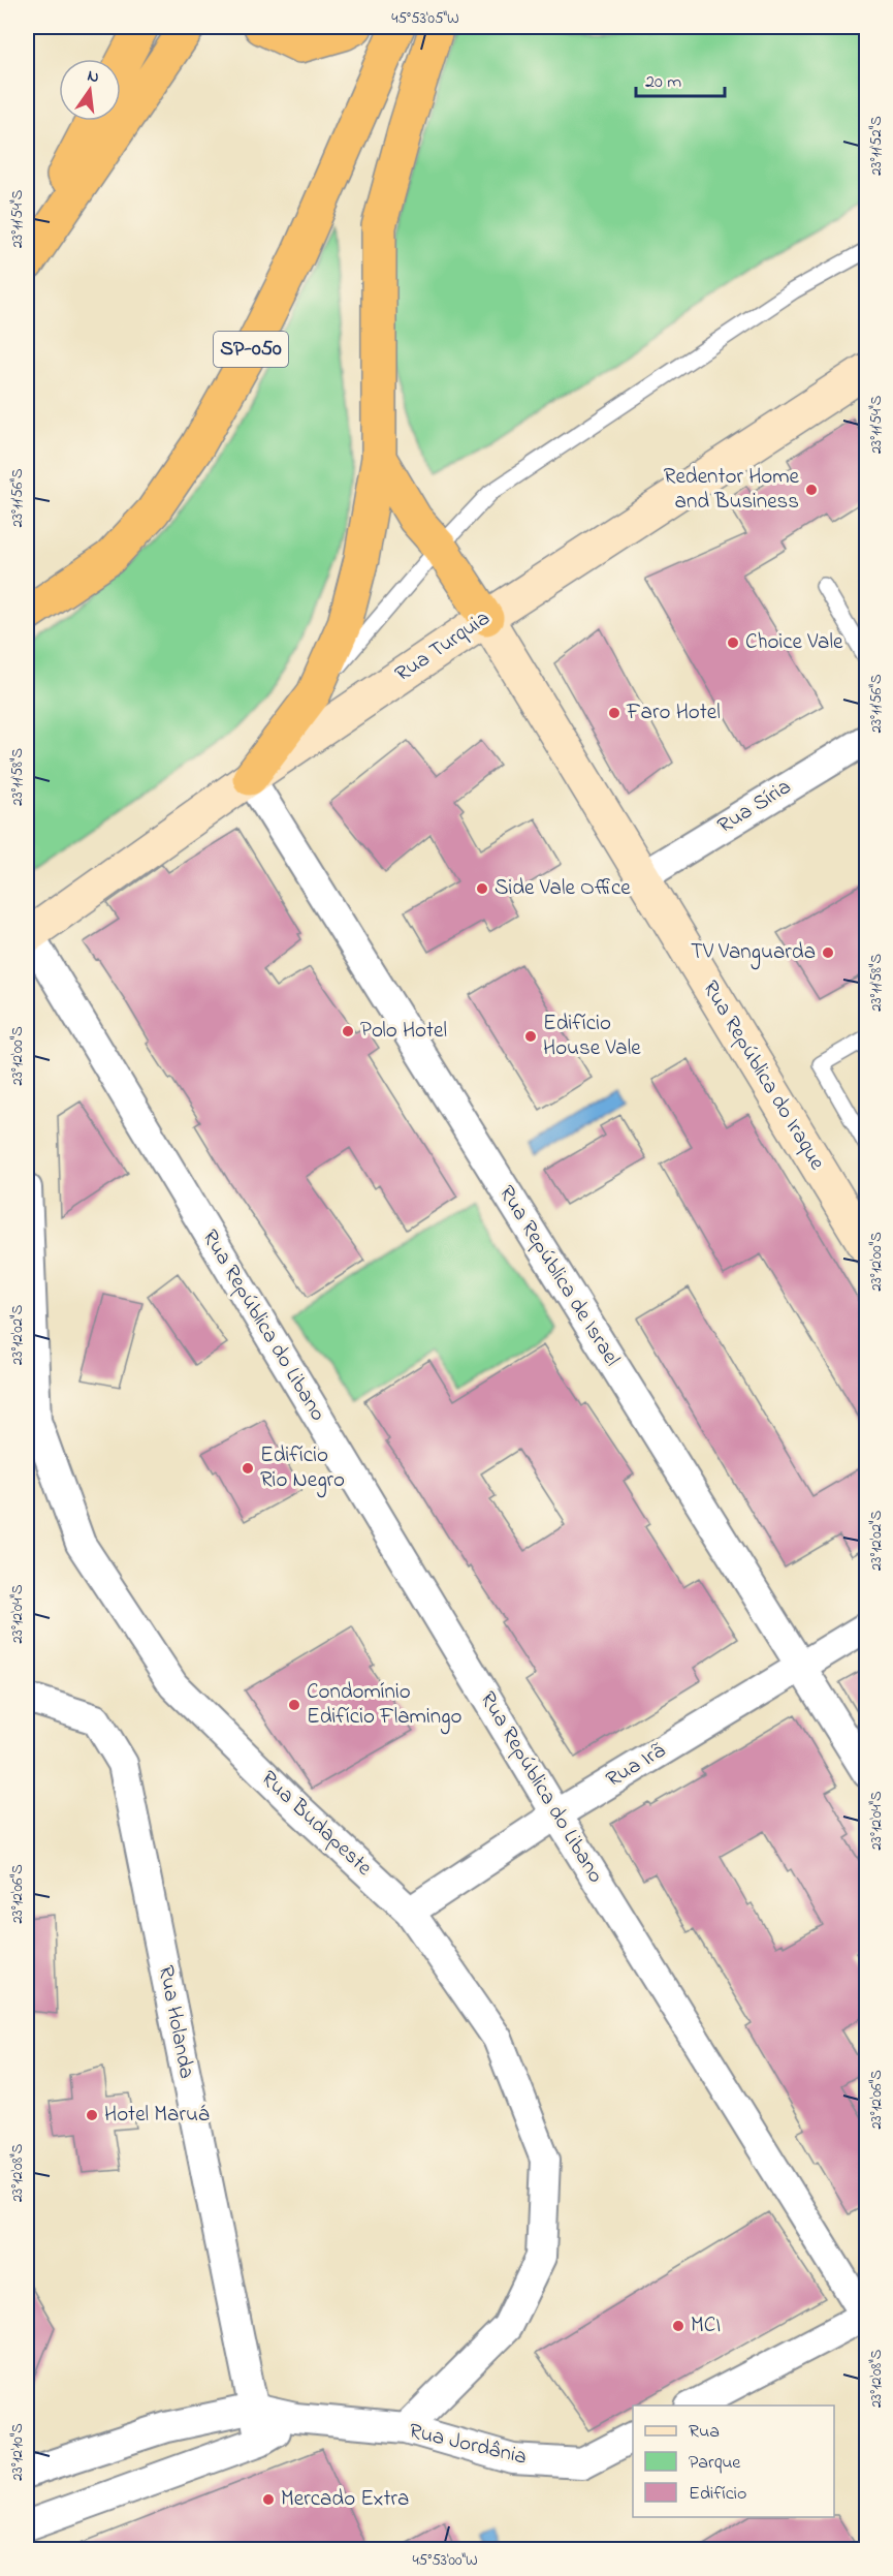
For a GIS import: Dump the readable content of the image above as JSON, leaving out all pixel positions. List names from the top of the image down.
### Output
{
  "streets": {
    "highway": ["SP-050"],
    "main road": ["Rua Turquia", "Rua República do Iraque"],
    "street": [
      "Rua Síria",
      "Rua República de Israel",
      "Rua República do Libano",
      "Rua Irã",
      "Rua Budapeste",
      "Rua Holanda",
      "Rua Jordânia"
    ]
  },
  "crossings": [
    ["Rua Turquia", "Rua República do Iraque"],
    ["Rua Turquia", "Rua República de Israel"],
    ["Rua Turquia", "Rua República do Libano"],
    ["Rua Síria", "Rua República do Iraque"],
    ["Rua República de Israel", "Rua Irã"],
    ["Rua República do Libano", "Rua Irã"],
    ["Rua Irã", "Rua Budapeste"],
    ["Rua Budapeste", "Rua Jordânia"],
    ["Rua Holanda", "Rua Jordânia"]
  ],
  "places": [
    "Redentor Home and Business",
    "Choice Vale",
    "Faro Hotel",
    "Side Vale Office",
    "TV Vanguarda",
    "Polo Hotel",
    "Edifício House Vale",
    "Edifício Rio Negro",
    "Condomínio Edifício Flamingo",
    "Hotel Maruá",
    "MCI",
    "Mercado Extra"
  ],
  "legend": ["Rua", "Parque", "Edifício"],
  "scale_bar": "20 m",
  "north": "top",
  "coordinates": [
    "45°53'05\"W",
    "23°11'52\"S",
    "23°11'54\"S",
    "23°11'56\"S",
    "23°11'58\"S",
    "23°12'00\"S",
    "23°12'02\"S",
    "23°12'04\"S",
    "23°12'06\"S",
    "23°12'08\"S",
    "23°12'10\"S",
    "45°53'00\"W"
  ]
}
